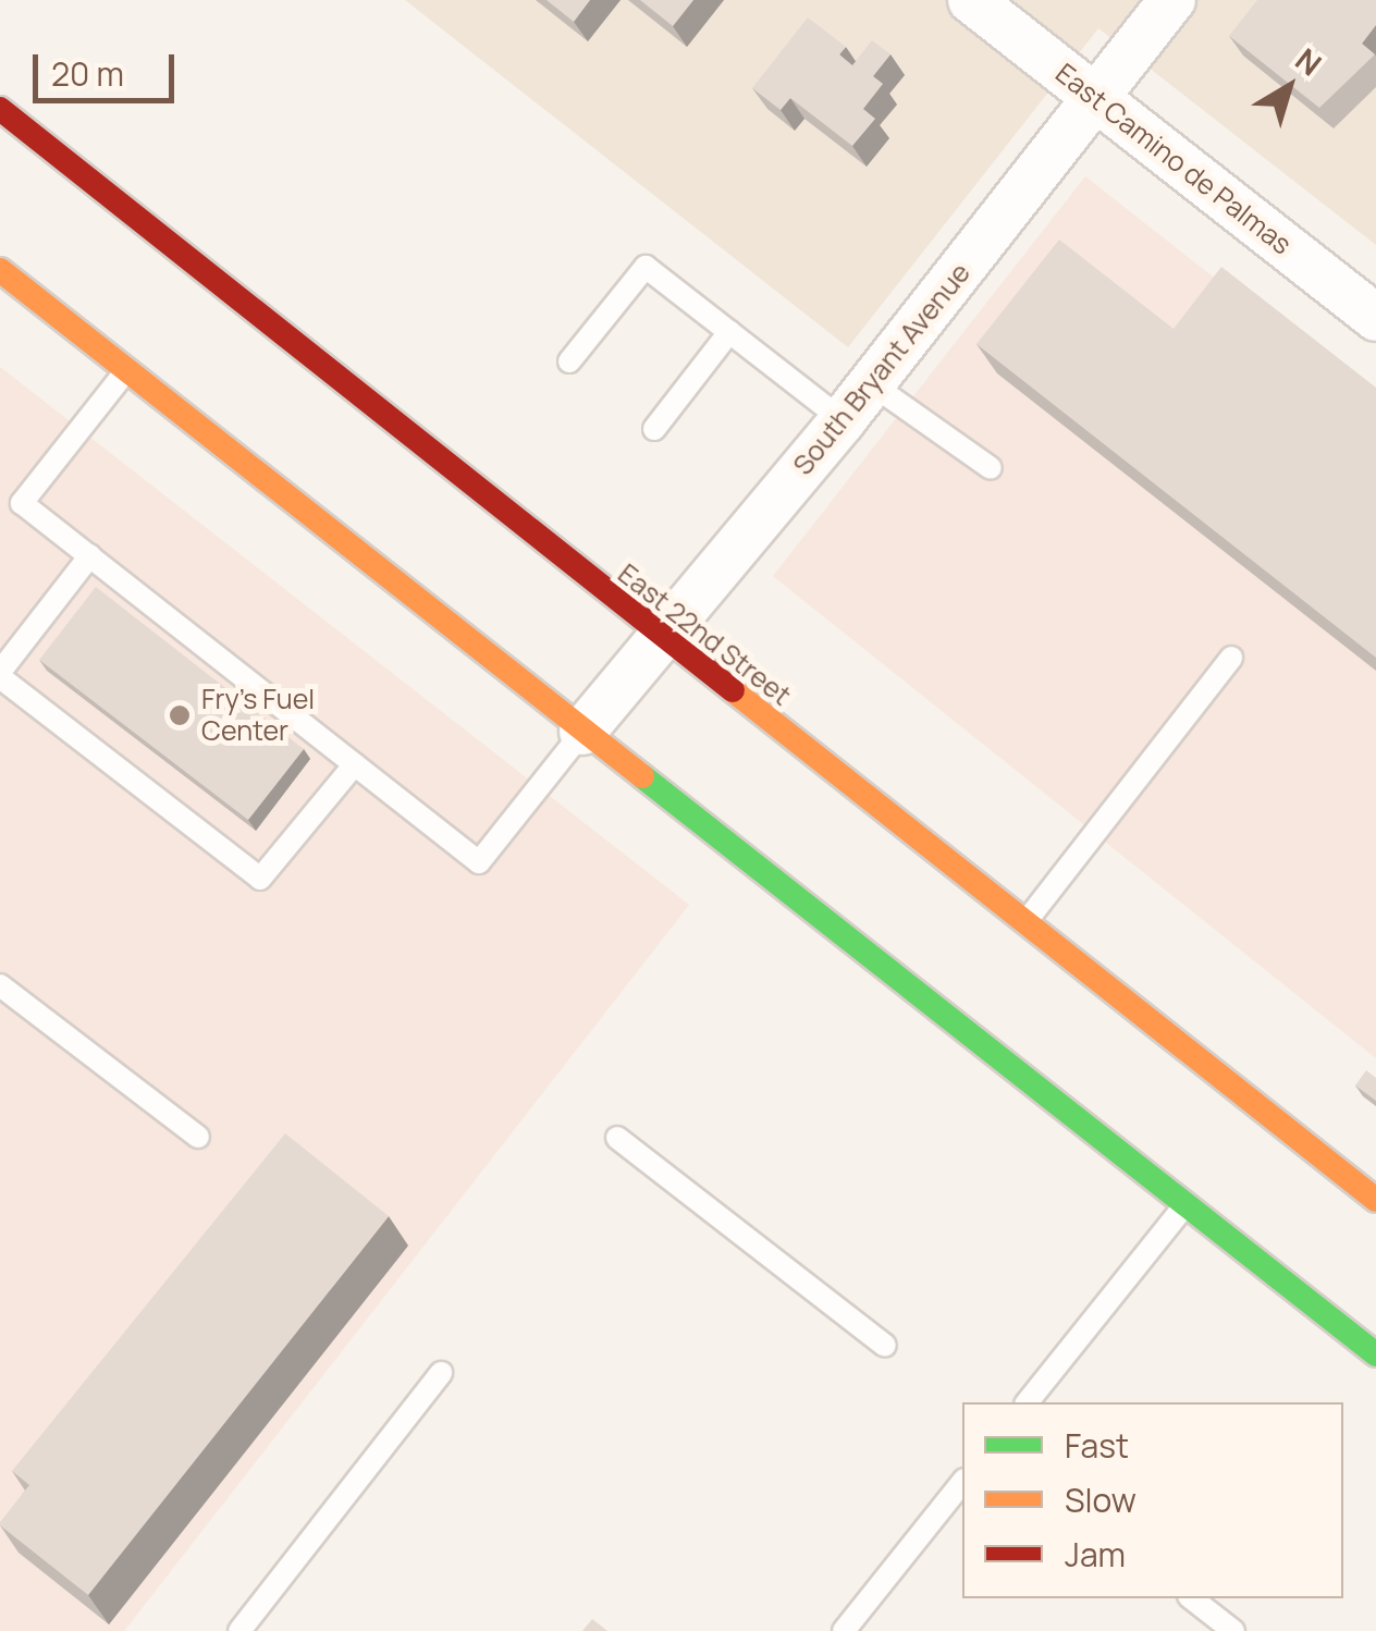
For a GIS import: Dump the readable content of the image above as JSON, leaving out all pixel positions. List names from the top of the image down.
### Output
{
  "streets": {
    "main road": ["East 22nd Street"],
    "street": ["East Camino de Palmas", "South Bryant Avenue"]
  },
  "crossings": [
    ["East Camino de Palmas", "South Bryant Avenue"],
    ["South Bryant Avenue", "East 22nd Street"]
  ],
  "places": ["Fry's Fuel Center"],
  "legend": ["Fast", "Slow", "Jam"],
  "scale_bar": "20 m",
  "north": "top right"
}
